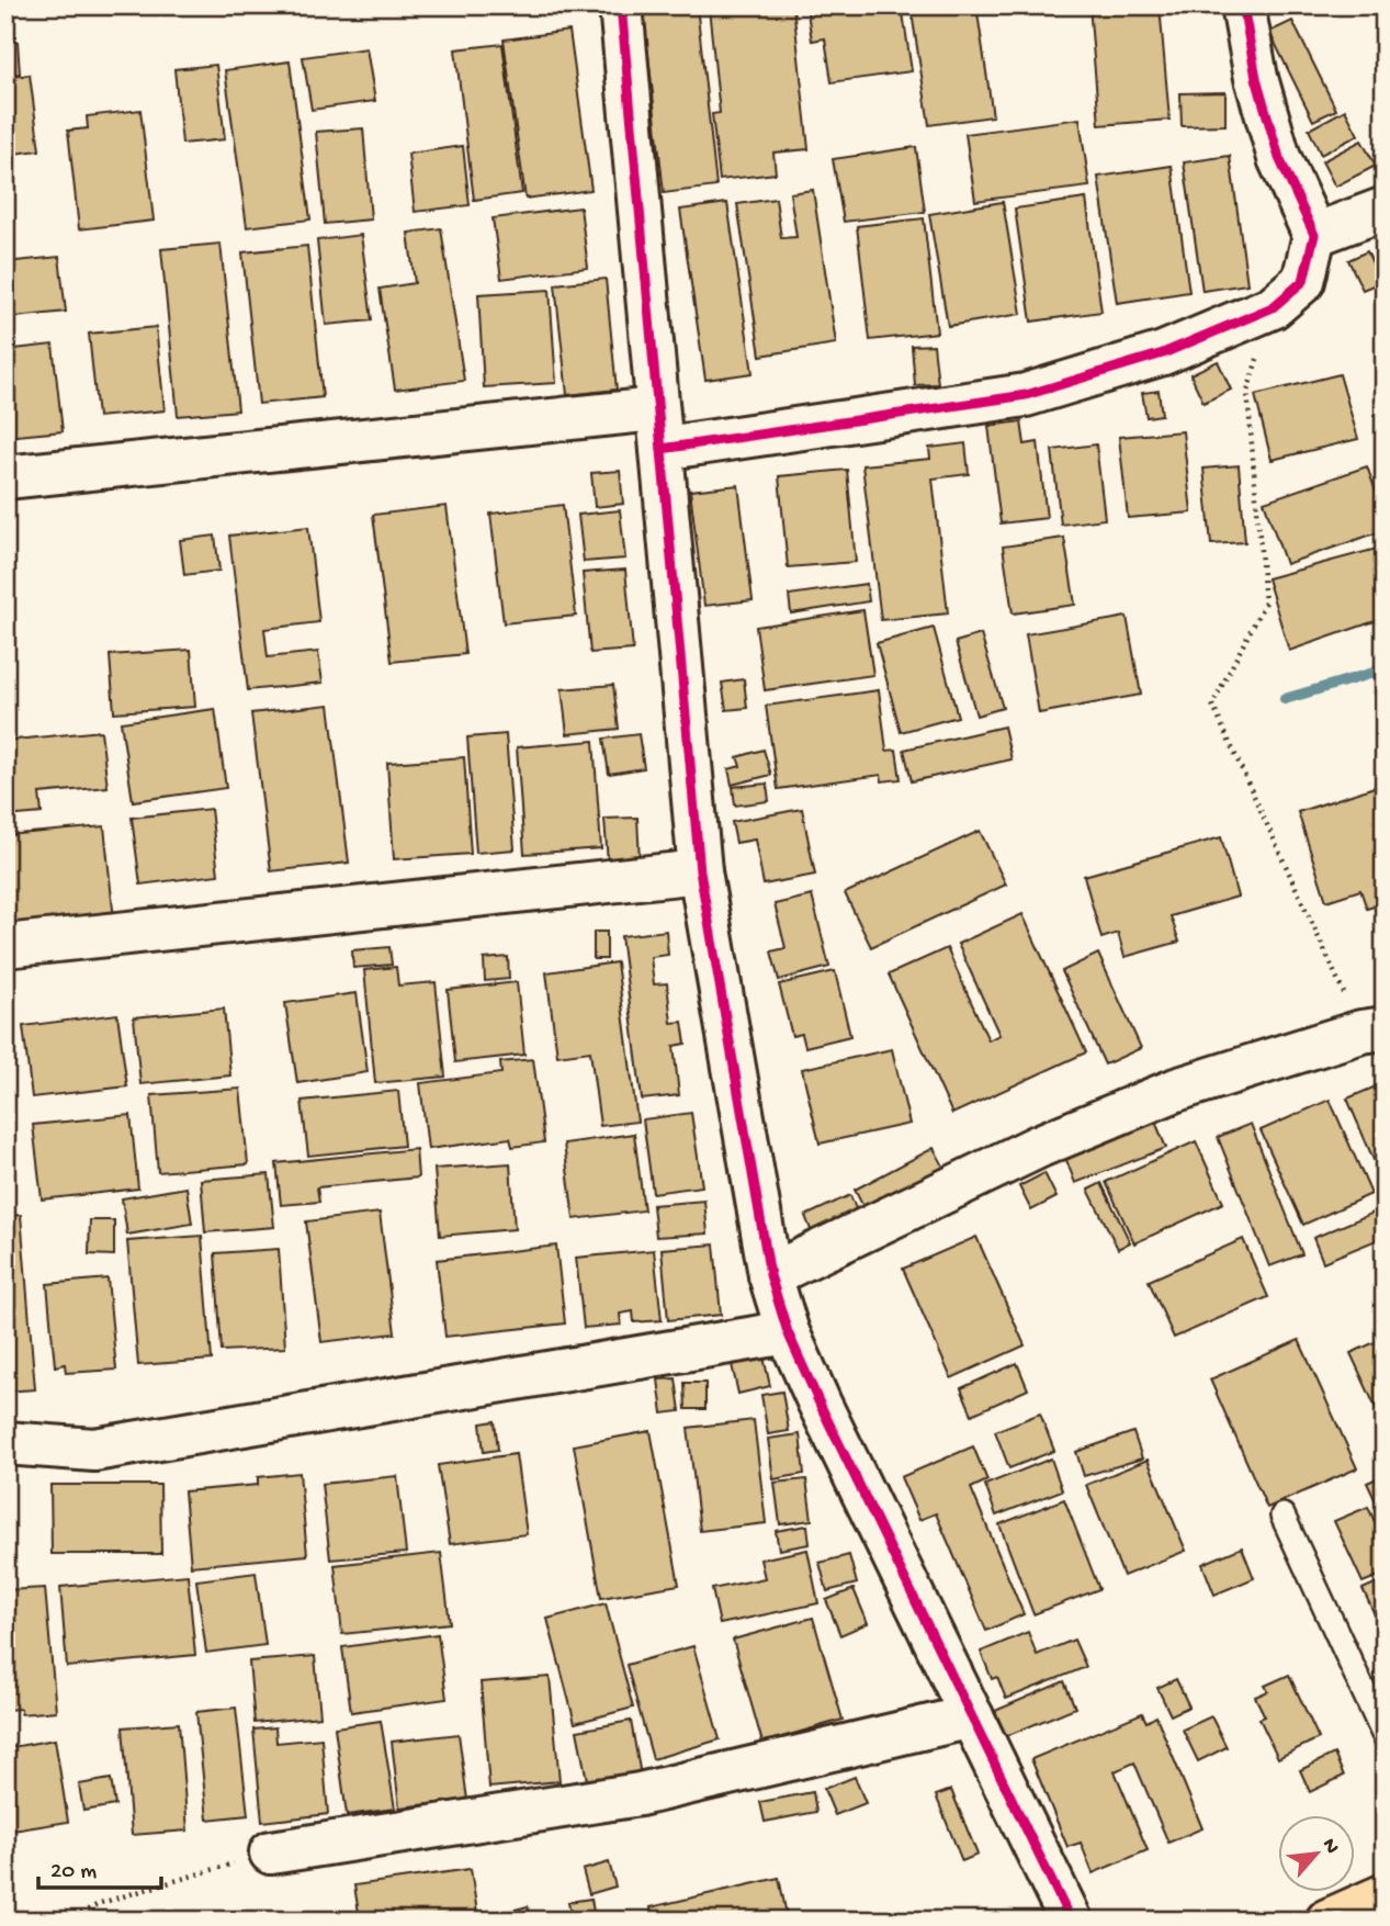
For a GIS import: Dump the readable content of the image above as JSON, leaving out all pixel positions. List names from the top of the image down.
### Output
{
  "scale_bar": "20 m",
  "north": "top right"
}
